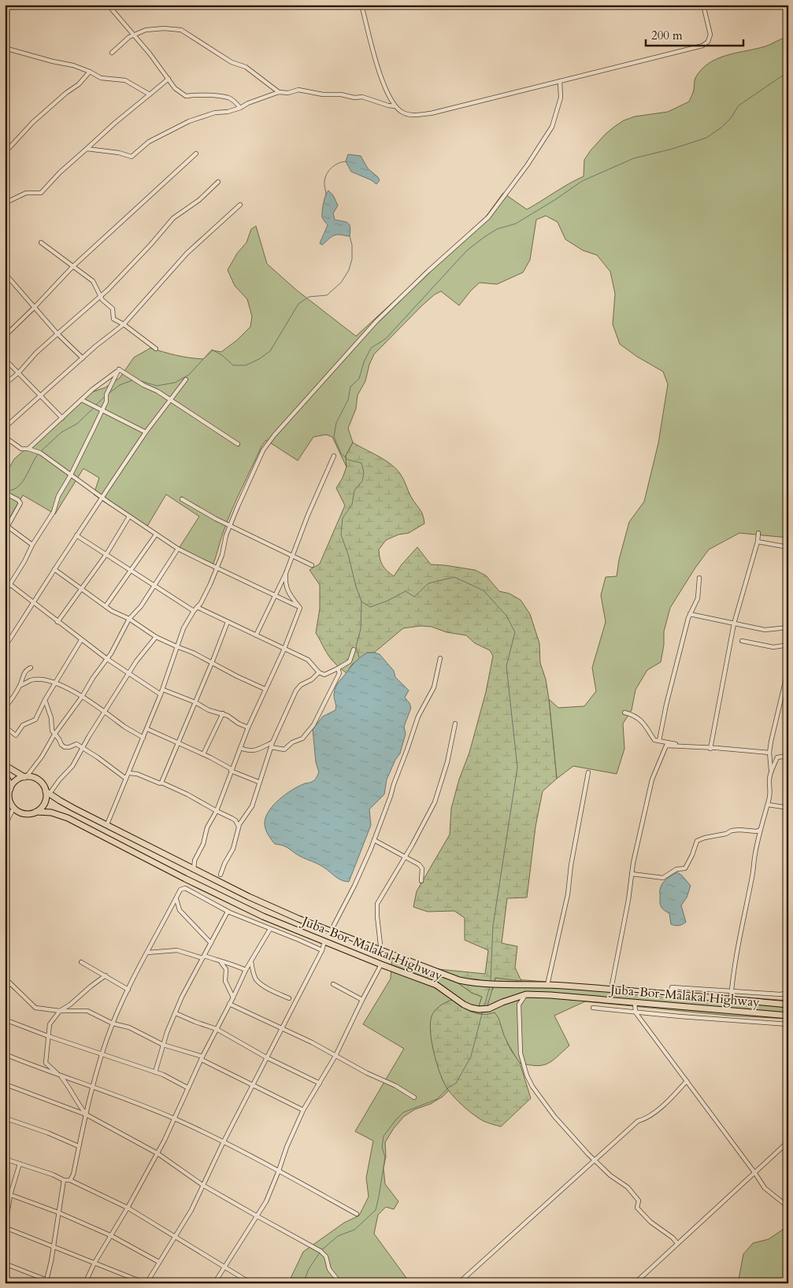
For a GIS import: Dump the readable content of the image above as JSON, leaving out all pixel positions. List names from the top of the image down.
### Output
{
  "streets": {
    "highway": ["Juba-Bor-Malakal Highway"]
  },
  "scale_bar": "200 m"
}
